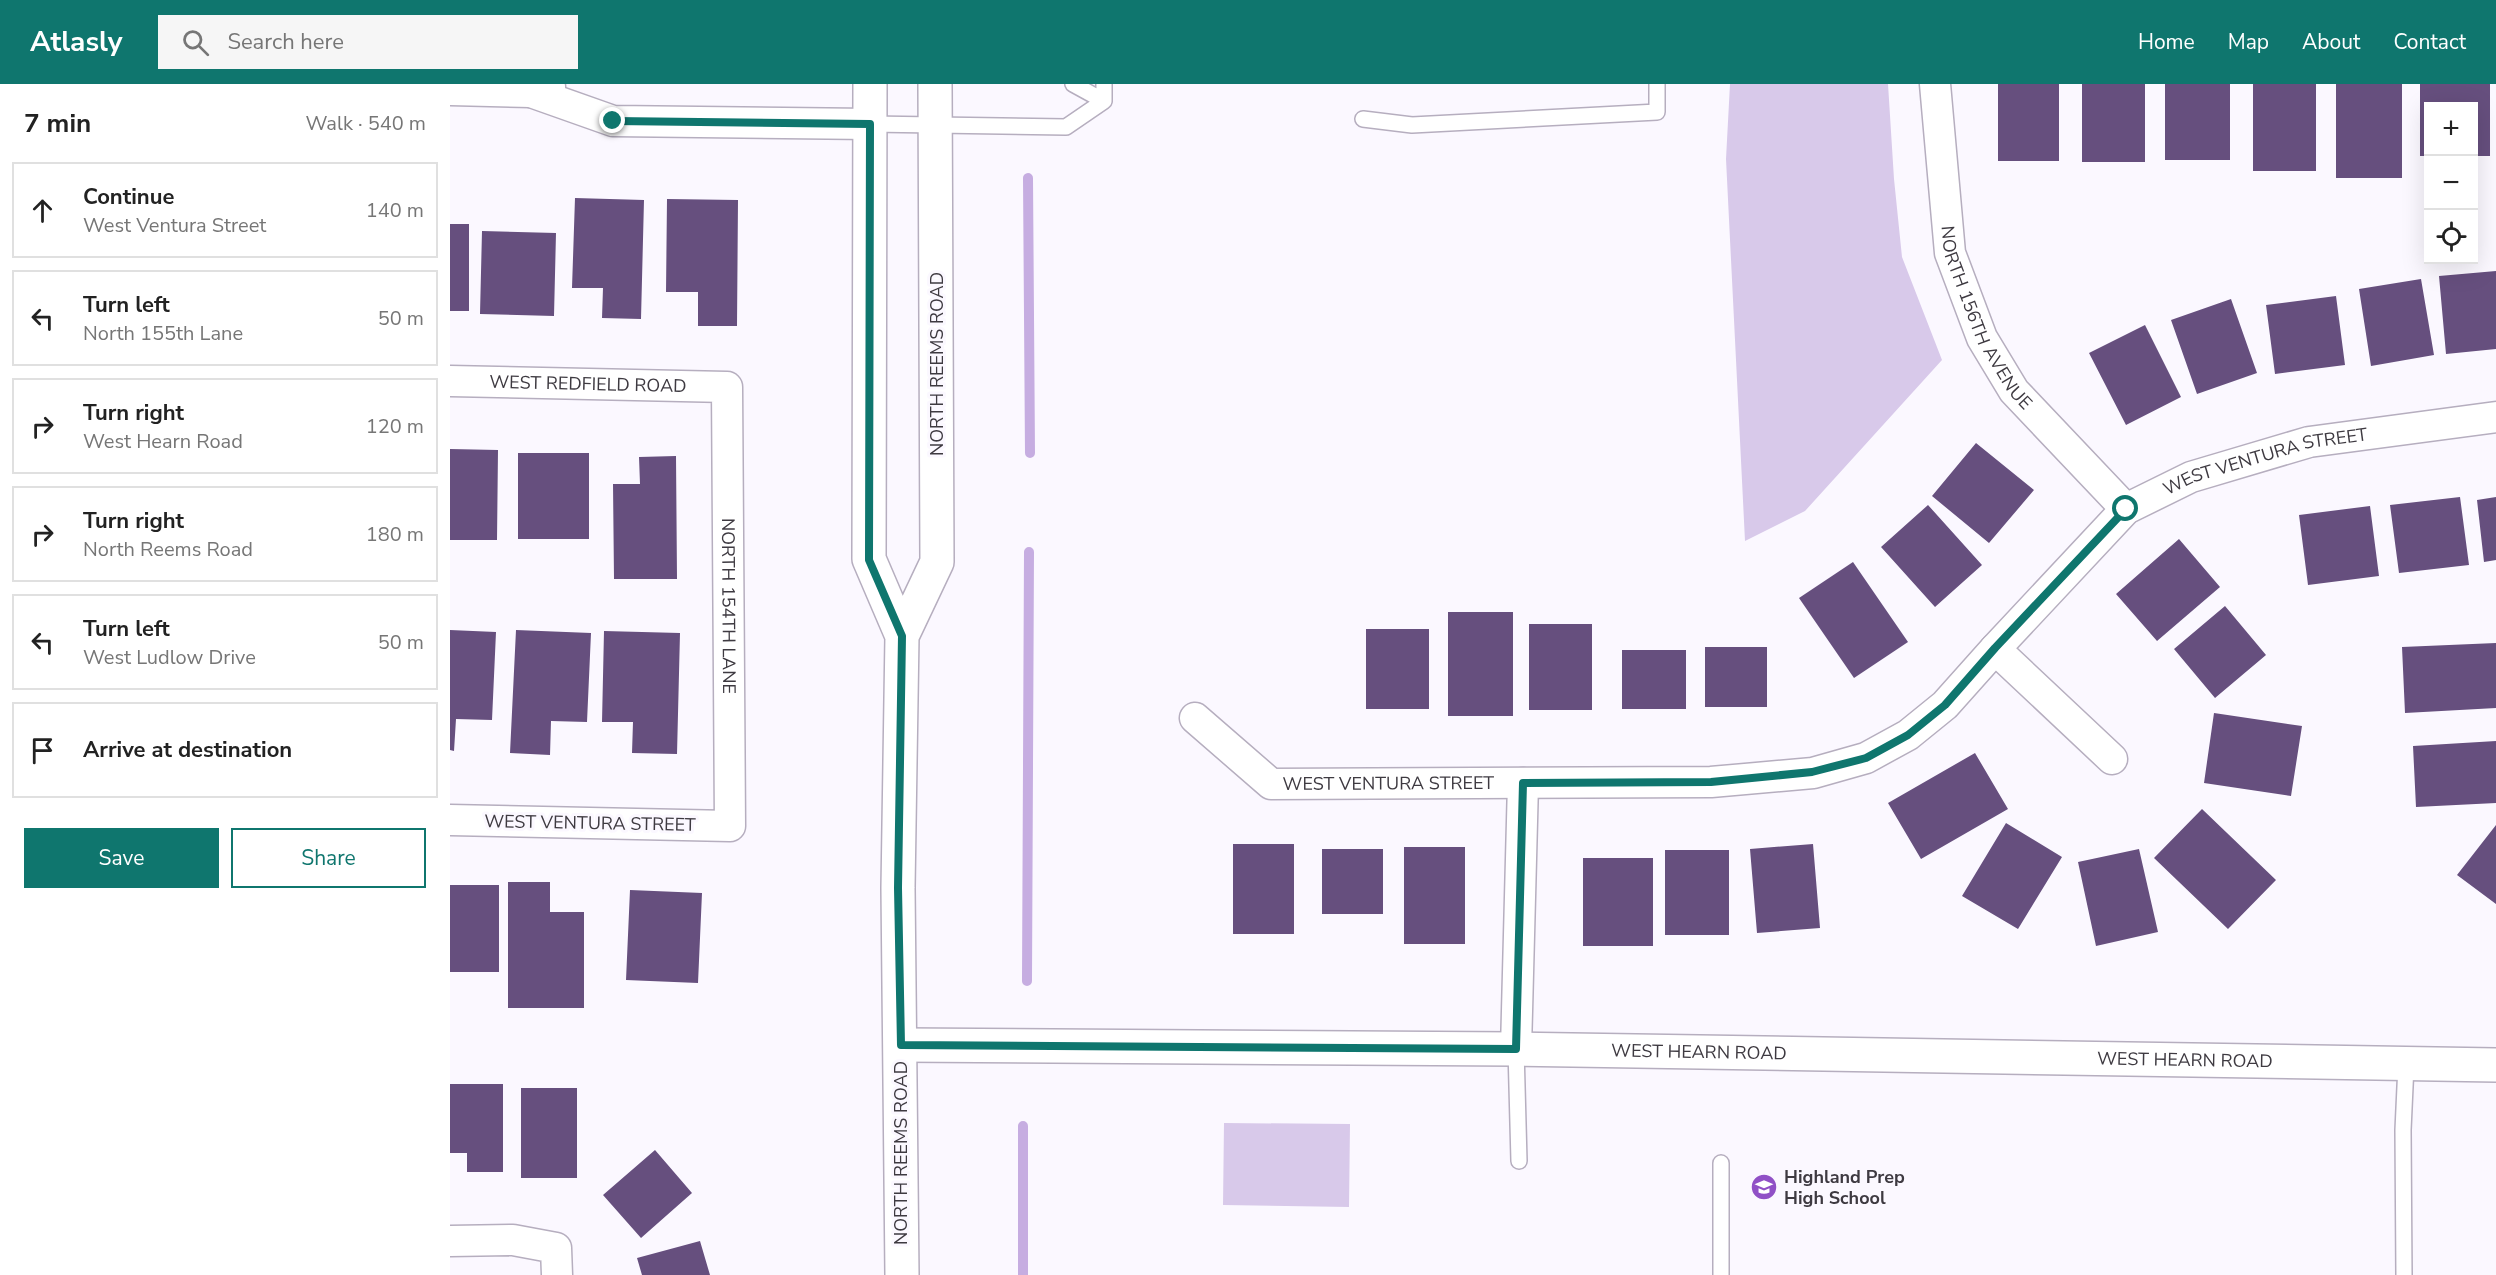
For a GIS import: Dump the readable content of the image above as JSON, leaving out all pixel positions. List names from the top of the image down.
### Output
{
  "streets": {
    "main road": ["NORTH REEMS ROAD", "WEST HEARN ROAD"],
    "street": [
      "NORTH 156TH AVENUE",
      "WEST REDFIELD ROAD",
      "WEST VENTURA STREET",
      "NORTH 154TH LANE"
    ]
  },
  "crossings": [
    ["NORTH 156TH AVENUE", "WEST VENTURA STREET"],
    ["NORTH REEMS ROAD", "WEST HEARN ROAD"],
    ["WEST REDFIELD ROAD", "NORTH 154TH LANE"],
    ["WEST VENTURA STREET", "NORTH 154TH LANE"]
  ],
  "places": {
    "school or university": ["Highland Prep High School"]
  },
  "page": {
    "header": "Atlasly",
    "search": "Search here",
    "nav": [
      "Home",
      "Map",
      "About",
      "Contact"
    ],
    "heading": ["7 min", "Walk · 540 m"],
    "map_buttons": ["+", "−"],
    "list": [
      ["Continue", "West Ventura Street", "140 m"],
      ["Turn left", "North 155th Lane", "50 m"],
      ["Turn right", "West Hearn Road", "120 m"],
      ["Turn right", "North Reems Road", "180 m"],
      ["Turn left", "West Ludlow Drive", "50 m"],
      "Arrive at destination"
    ],
    "buttons": ["Save", "Share"]
  }
}
